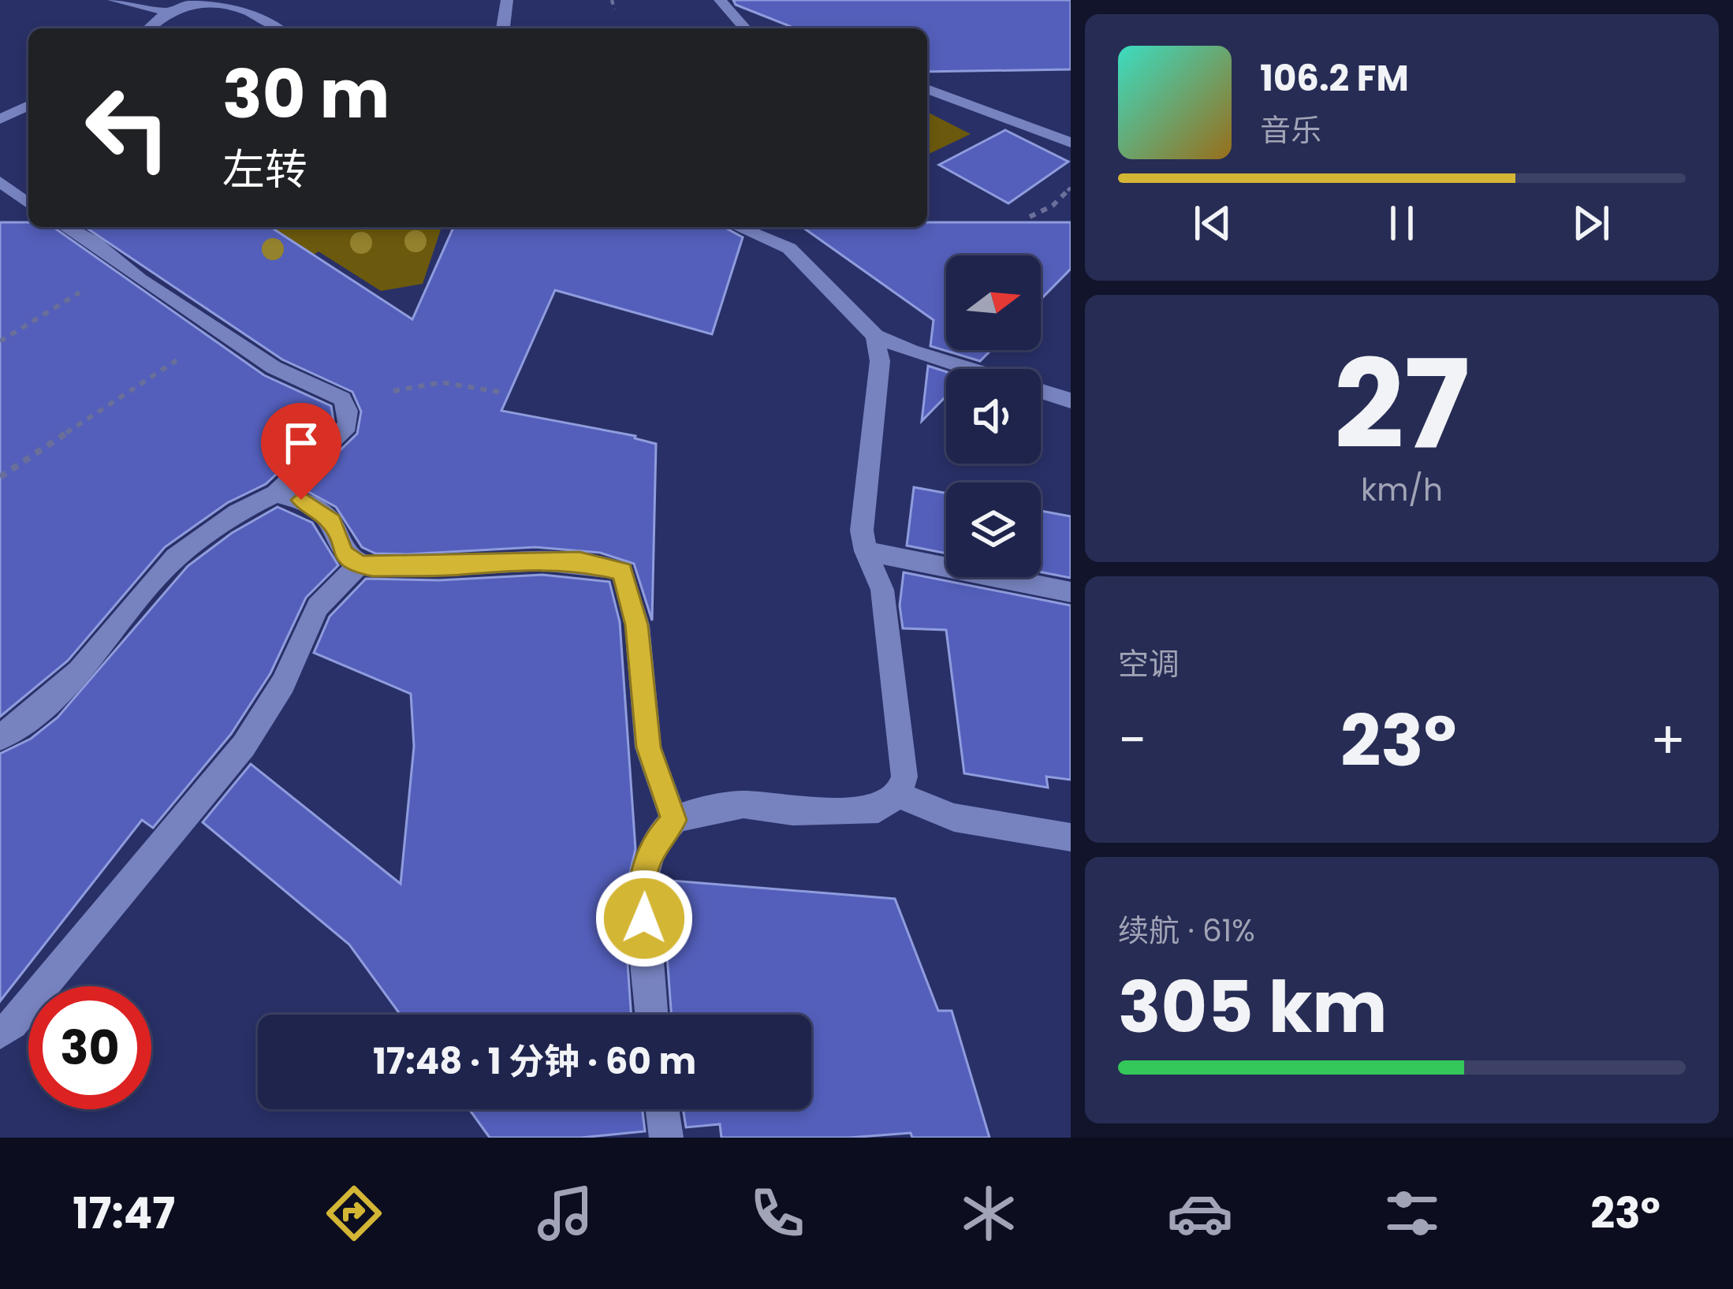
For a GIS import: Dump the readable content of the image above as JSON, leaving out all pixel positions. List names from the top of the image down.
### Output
{
  "north": "right",
  "page": {
    "turn": ["30 m", "左转"],
    "song": ["106.2 FM", "音乐"],
    "tile": [
      ["27", "km/h"],
      "空调",
      ["续航 · 61%", "305 km"]
    ],
    "heat": ["−", "23°", "+"],
    "limit": "30",
    "trip": "17:48 · 1 分钟 · 60 m",
    "tabs": ["17:47", "23°"]
  }
}
